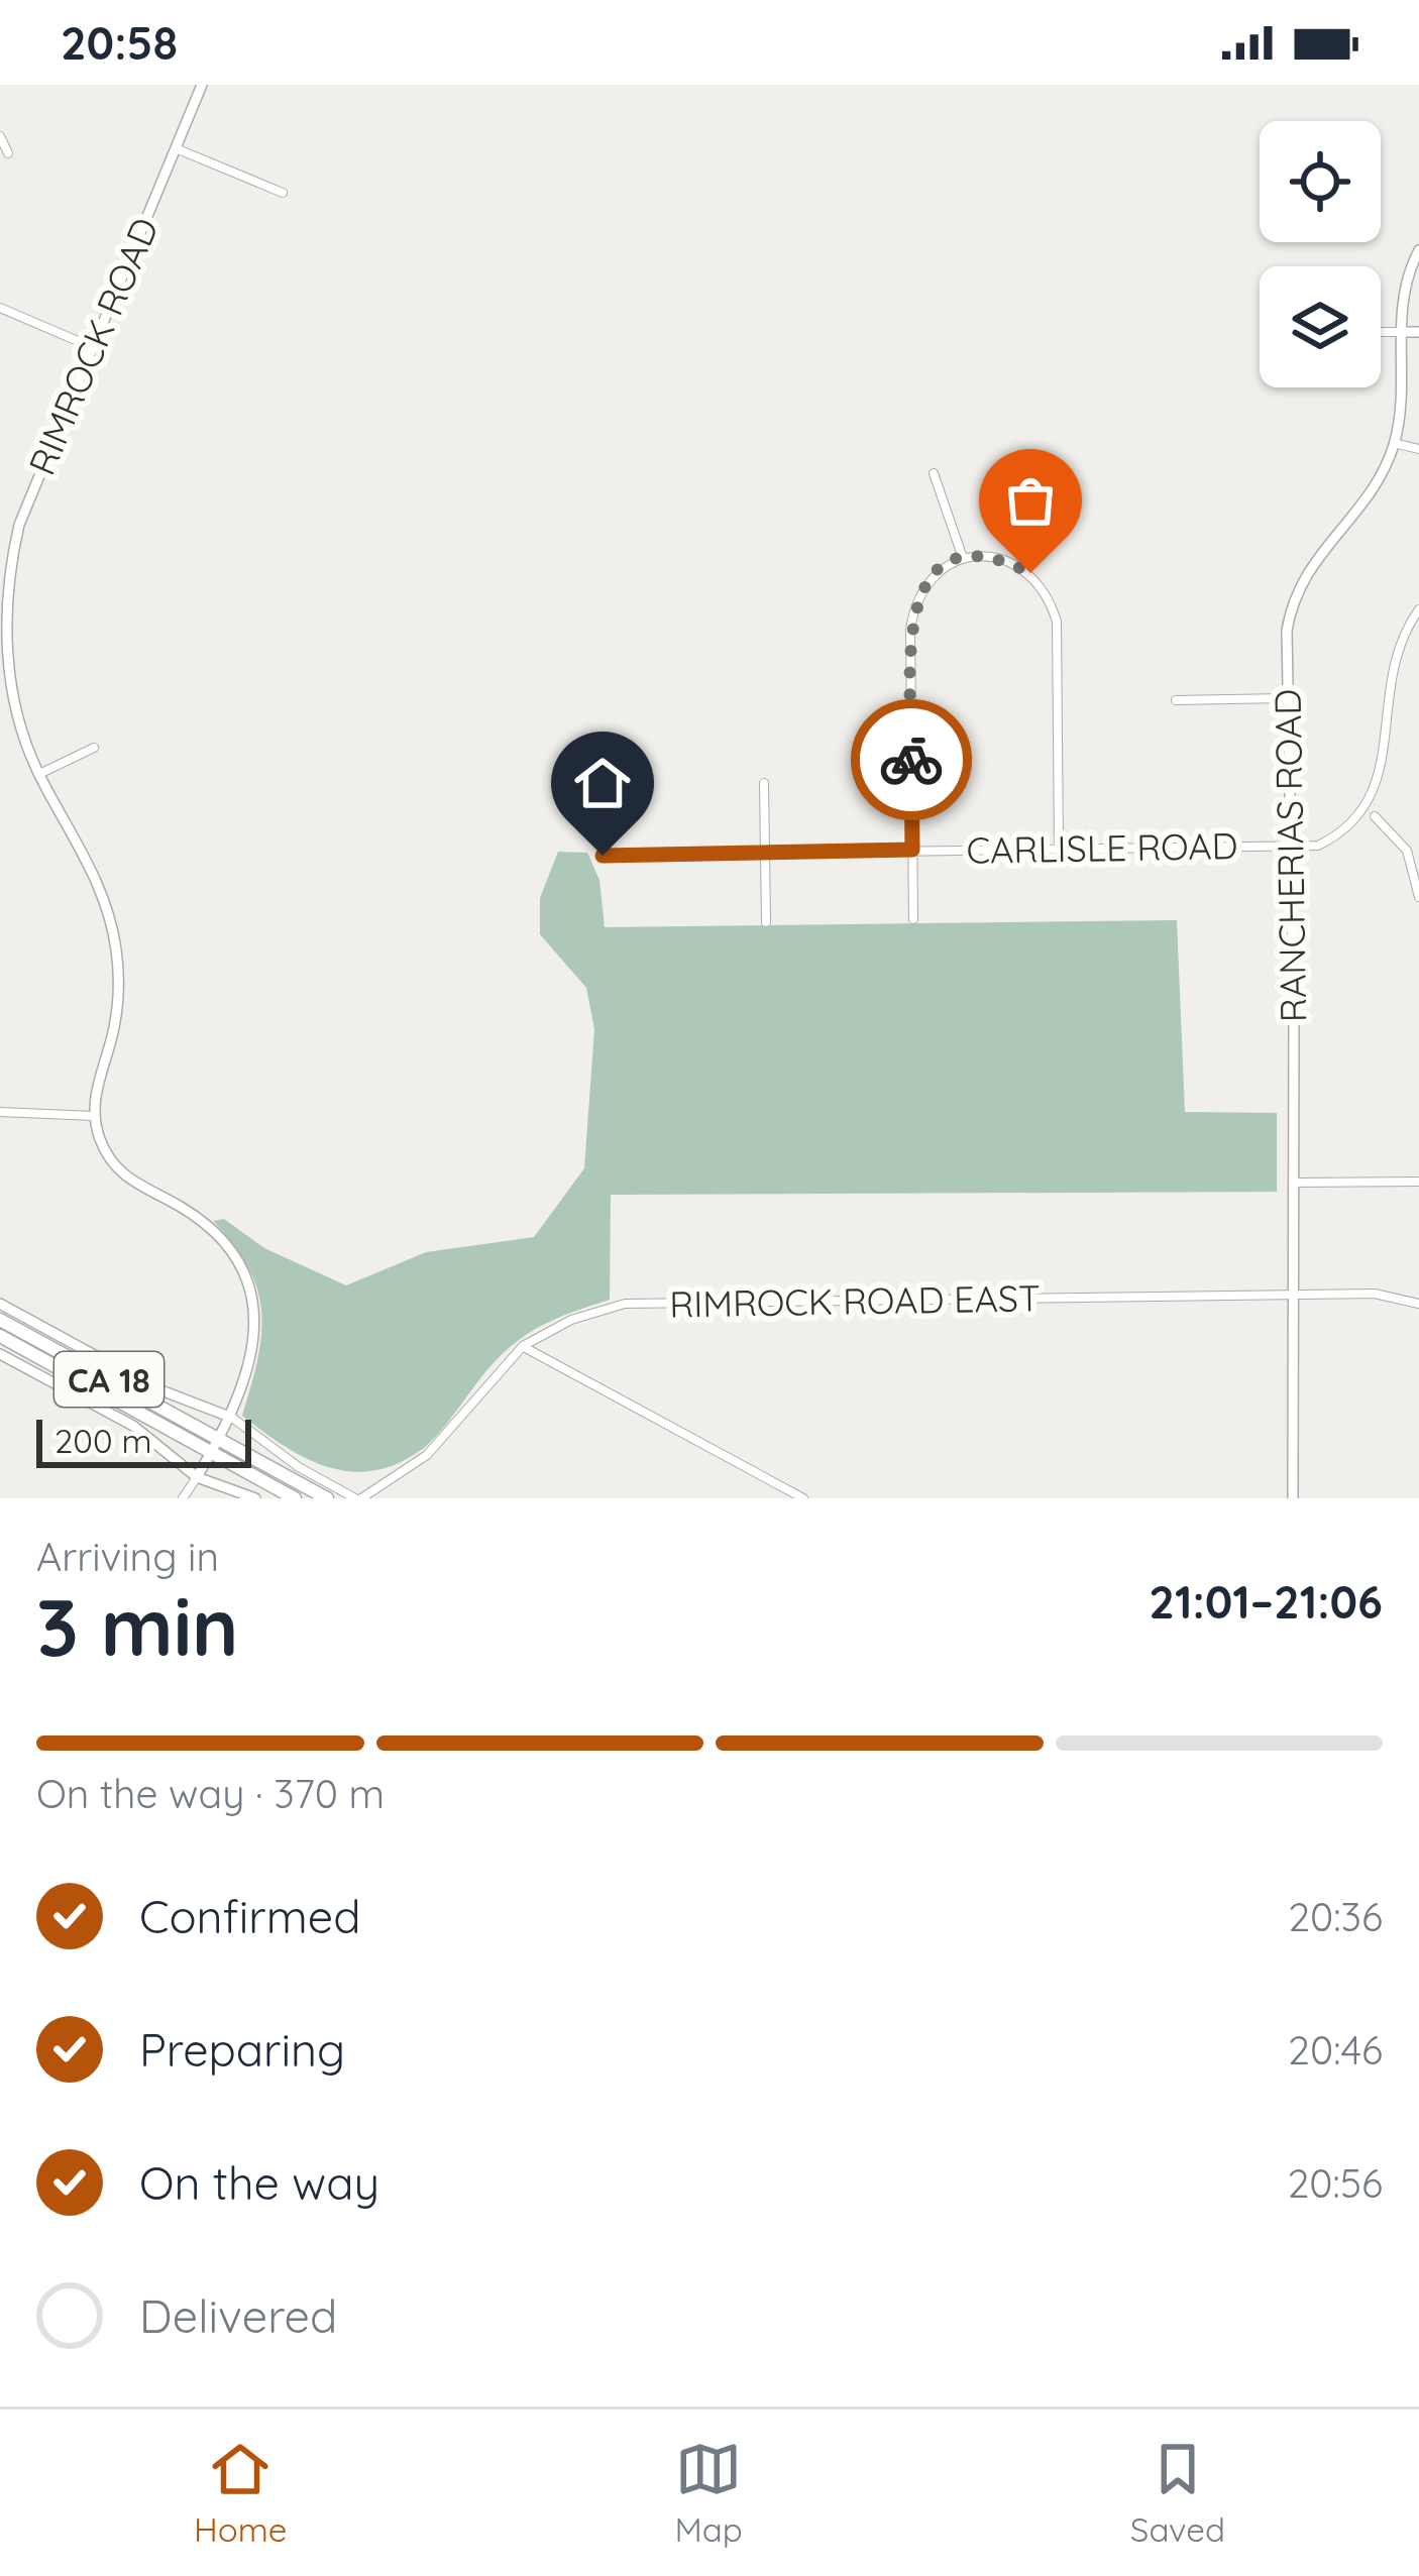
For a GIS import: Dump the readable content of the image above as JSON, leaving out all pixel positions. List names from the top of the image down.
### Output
{
  "streets": {
    "main road": ["CA 18"],
    "street": [
      "RIMROCK ROAD",
      "CARLISLE ROAD",
      "RANCHERIAS ROAD",
      "RIMROCK ROAD EAST"
    ]
  },
  "crossings": [
    ["CARLISLE ROAD", "RANCHERIAS ROAD"],
    ["RANCHERIAS ROAD", "RIMROCK ROAD EAST"]
  ],
  "scale_bar": "200 m",
  "page": {
    "status": "20:58",
    "scale": "200 m",
    "heading": ["3 min", "Arriving in", "21:01–21:06"],
    "bar": "On the way · 370 m",
    "list": [
      ["Confirmed", "20:36"],
      ["Preparing", "20:46"],
      ["On the way", "20:56"],
      "Delivered"
    ],
    "tabs": ["Home", "Map", "Saved"]
  }
}
